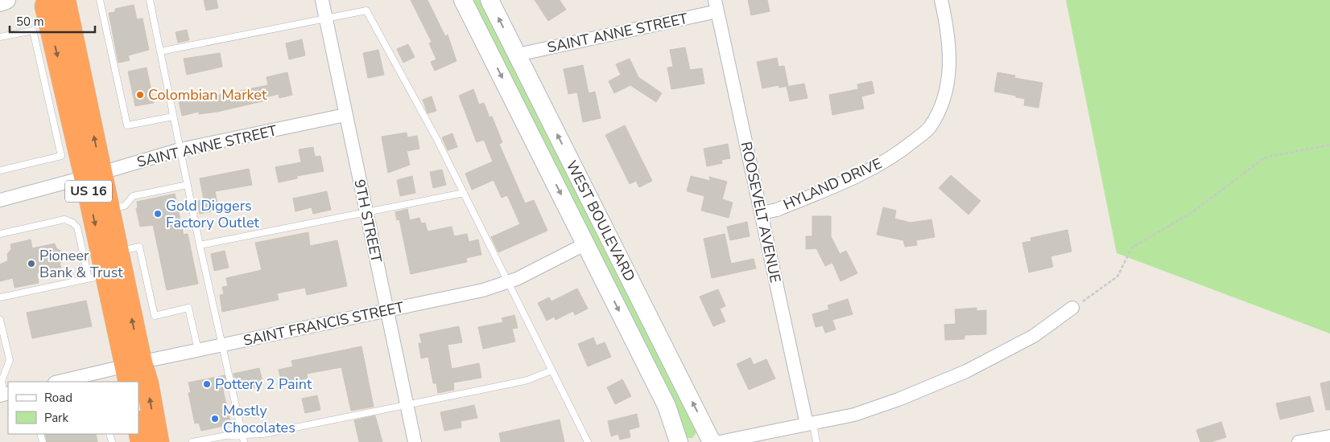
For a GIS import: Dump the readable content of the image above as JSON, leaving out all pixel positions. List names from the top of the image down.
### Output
{
  "streets": {
    "highway": ["US 16"],
    "street": [
      "SAINT ANNE STREET",
      "HYLAND DRIVE",
      "ROOSEVELT AVENUE",
      "9TH STREET",
      "WEST BOULEVARD",
      "SAINT FRANCIS STREET"
    ]
  },
  "crossings": [
    ["SAINT ANNE STREET", "US 16"],
    ["SAINT ANNE STREET", "ROOSEVELT AVENUE"],
    ["SAINT ANNE STREET", "9TH STREET"],
    ["SAINT ANNE STREET", "WEST BOULEVARD"],
    ["HYLAND DRIVE", "ROOSEVELT AVENUE"],
    ["US 16", "SAINT FRANCIS STREET"],
    ["9TH STREET", "SAINT FRANCIS STREET"],
    ["WEST BOULEVARD", "SAINT FRANCIS STREET"]
  ],
  "places": [
    "Colombian Market",
    "Gold Diggers Factory Outlet",
    "Pioneer Bank & Trust",
    "Pottery 2 Paint",
    "Mostly Chocolates"
  ],
  "legend": ["Road", "Park"],
  "scale_bar": "50 m"
}
